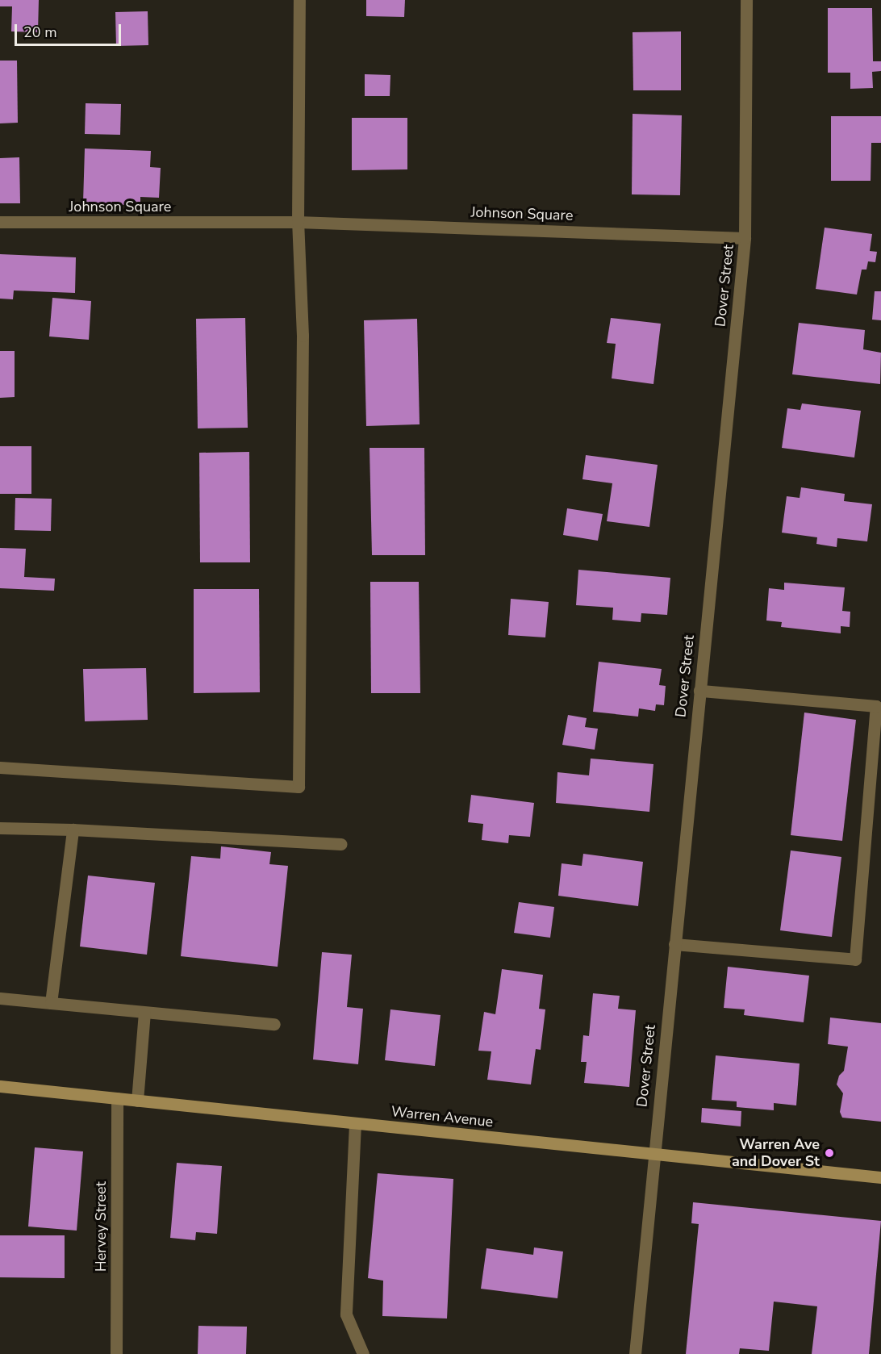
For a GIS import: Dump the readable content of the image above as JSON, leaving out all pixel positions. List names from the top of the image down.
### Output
{
  "streets": {
    "main road": ["Warren Avenue"],
    "street": ["Johnson Square", "Dover Street", "Hervey Street"]
  },
  "crossings": [
    ["Johnson Square", "Dover Street"],
    ["Dover Street", "Warren Avenue"],
    ["Warren Avenue", "Hervey Street"]
  ],
  "places": ["Warren Ave and Dover St"],
  "scale_bar": "20 m"
}
